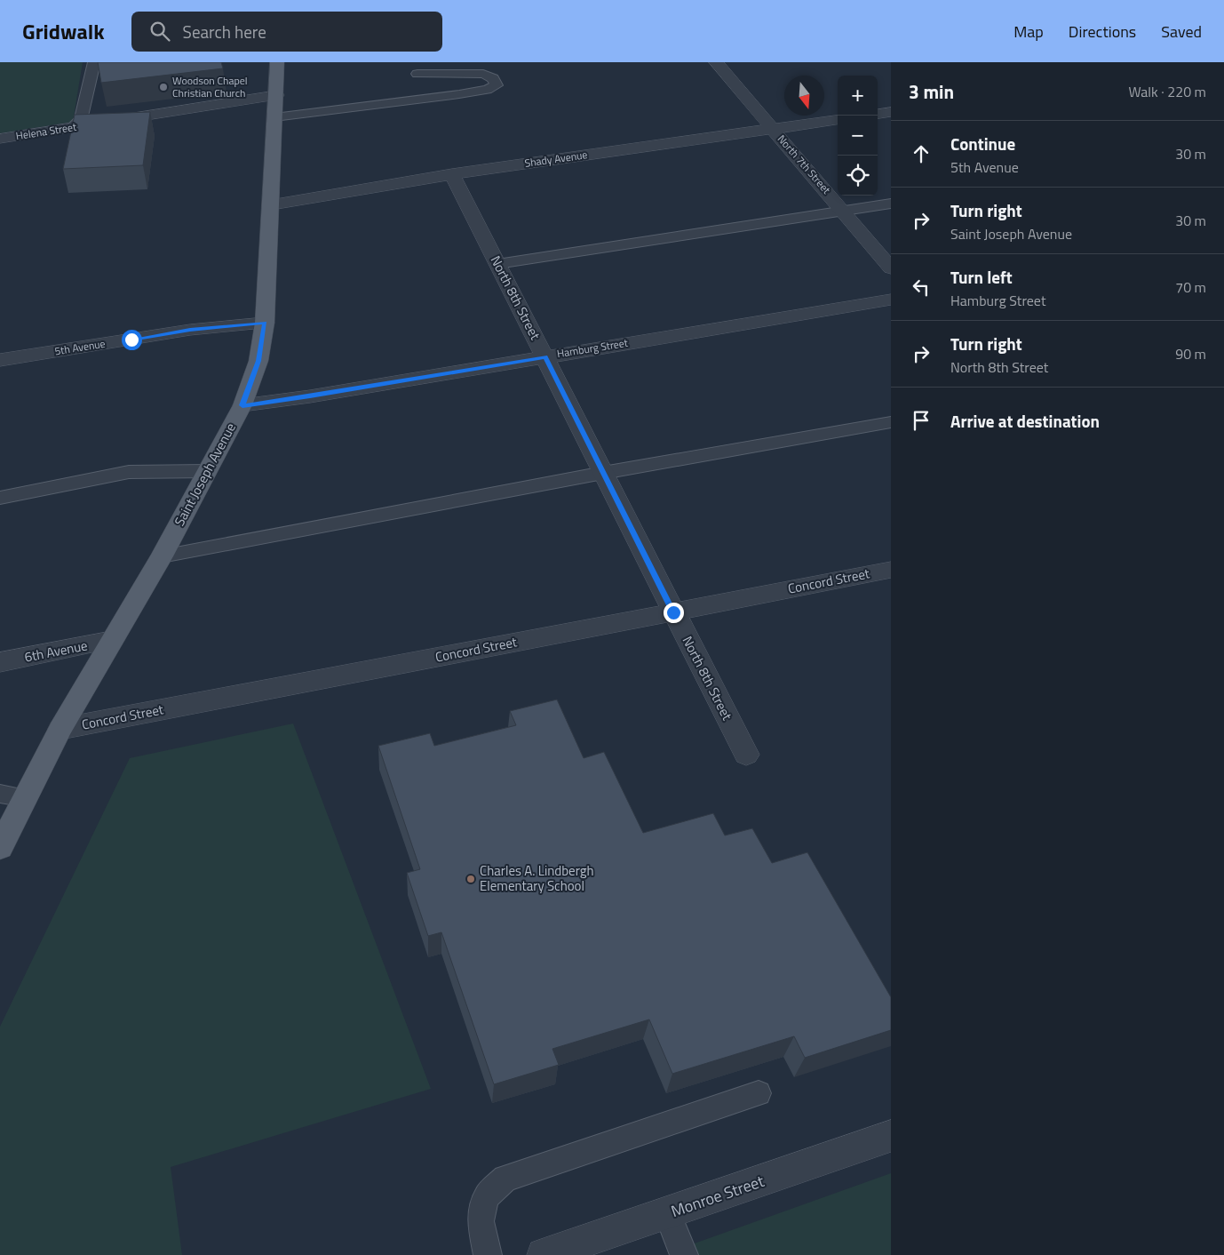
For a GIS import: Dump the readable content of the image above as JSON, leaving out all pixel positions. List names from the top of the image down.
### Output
{
  "streets": {
    "main road": ["Saint Joseph Avenue"],
    "street": [
      "Helena Street",
      "Shady Avenue",
      "North 7th Street",
      "North 8th Street",
      "5th Avenue",
      "Hamburg Street",
      "Concord Street",
      "6th Avenue",
      "Monroe Street"
    ]
  },
  "crossings": [
    ["Helena Street", "Saint Joseph Avenue"],
    ["Shady Avenue", "North 7th Street"],
    ["Shady Avenue", "North 8th Street"],
    ["Shady Avenue", "Saint Joseph Avenue"],
    ["North 8th Street", "Hamburg Street"],
    ["North 8th Street", "Concord Street"],
    ["5th Avenue", "Saint Joseph Avenue"],
    ["Hamburg Street", "Saint Joseph Avenue"],
    ["Saint Joseph Avenue", "Concord Street"],
    ["Saint Joseph Avenue", "6th Avenue"]
  ],
  "places": ["Woodson Chapel Christian Church", "Charles A. Lindbergh Elementary School"],
  "north": "bottom",
  "page": {
    "header": "Gridwalk",
    "search": "Search here",
    "nav": ["Map", "Directions", "Saved"],
    "heading": ["3 min", "Walk · 220 m"],
    "map_buttons": ["+", "−"],
    "list": [
      ["Continue", "5th Avenue", "30 m"],
      ["Turn right", "Saint Joseph Avenue", "30 m"],
      ["Turn left", "Hamburg Street", "70 m"],
      ["Turn right", "North 8th Street", "90 m"],
      "Arrive at destination"
    ]
  }
}
